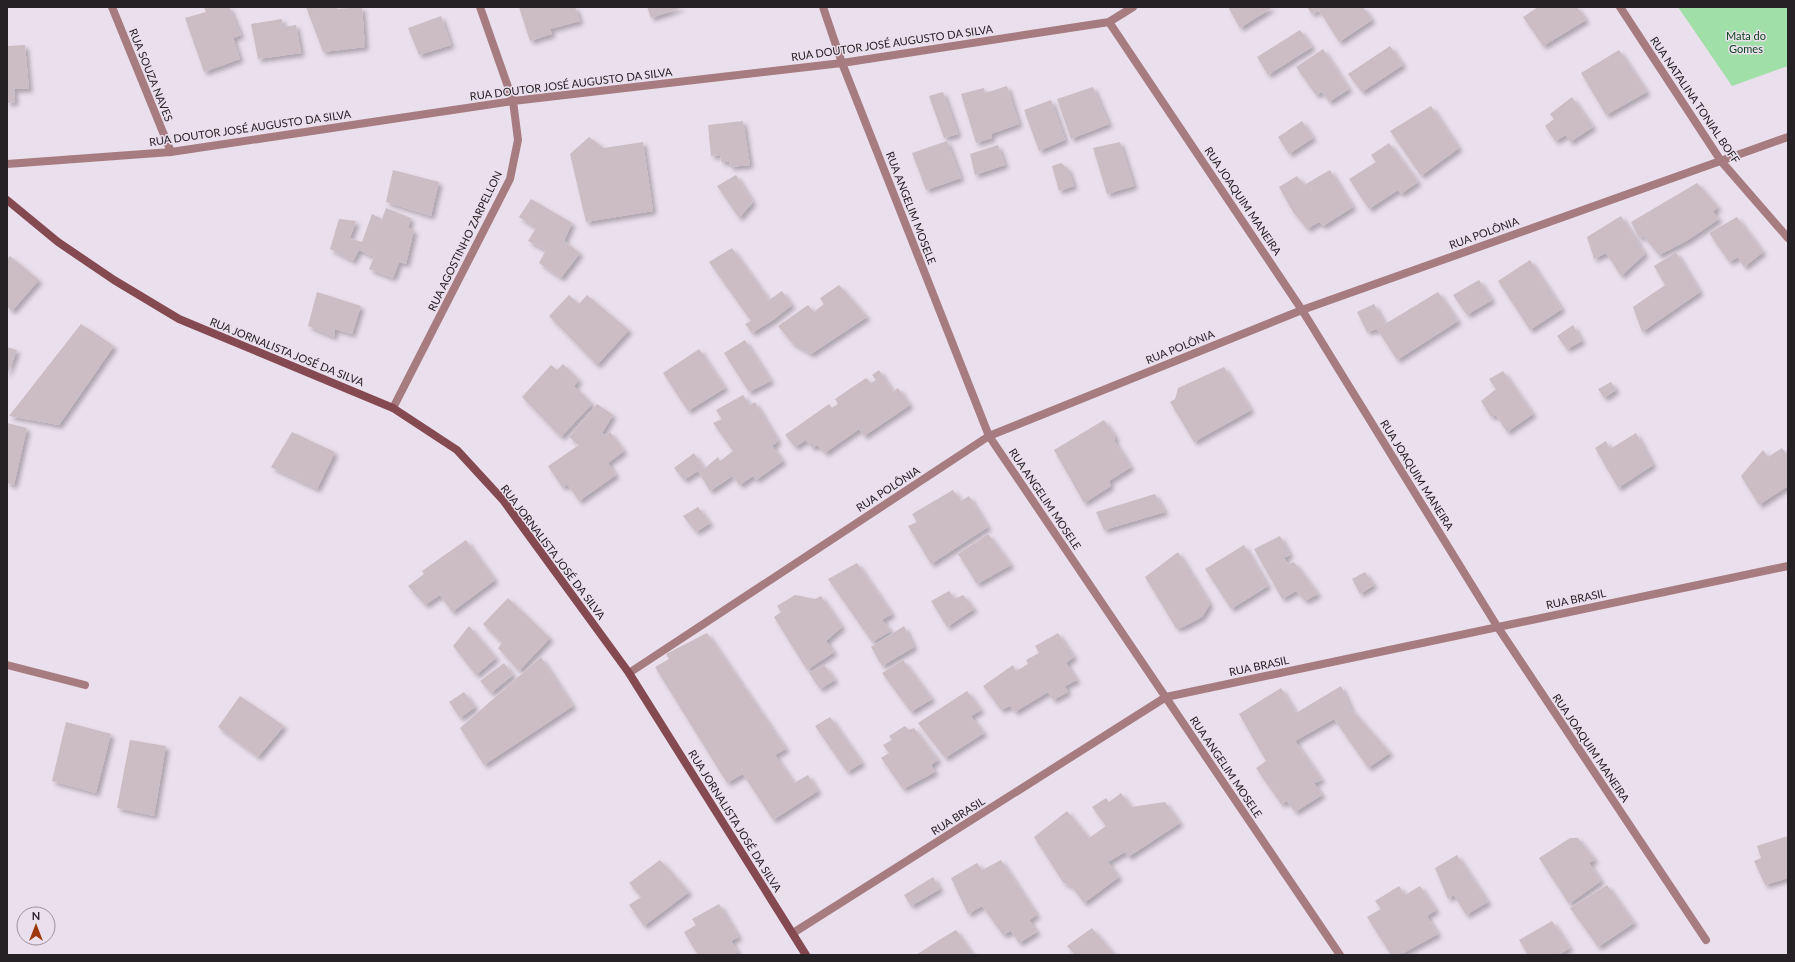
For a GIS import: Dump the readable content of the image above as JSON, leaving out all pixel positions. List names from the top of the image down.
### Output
{
  "streets": {
    "main road": ["RUA JORNALISTA JOSÉ DA SILVA"],
    "street": [
      "RUA DOUTOR JOSÉ AUGUSTO DA SILVA",
      "RUA SOUZA NAVES",
      "RUA NATALINA TONIAL BOFF",
      "RUA JOAQUIM MANEIRA",
      "RUA ANGELIM MOSELE",
      "RUA POLÔNIA",
      "RUA AGOSTINHO ZARPELLON",
      "RUA BRASIL"
    ]
  },
  "crossings": [
    ["RUA DOUTOR JOSÉ AUGUSTO DA SILVA", "RUA SOUZA NAVES"],
    ["RUA DOUTOR JOSÉ AUGUSTO DA SILVA", "RUA JOAQUIM MANEIRA"],
    ["RUA DOUTOR JOSÉ AUGUSTO DA SILVA", "RUA ANGELIM MOSELE"],
    ["RUA DOUTOR JOSÉ AUGUSTO DA SILVA", "RUA AGOSTINHO ZARPELLON"],
    ["RUA NATALINA TONIAL BOFF", "RUA POLÔNIA"],
    ["RUA JOAQUIM MANEIRA", "RUA POLÔNIA"],
    ["RUA JOAQUIM MANEIRA", "RUA BRASIL"],
    ["RUA ANGELIM MOSELE", "RUA POLÔNIA"],
    ["RUA ANGELIM MOSELE", "RUA BRASIL"],
    ["RUA POLÔNIA", "RUA JORNALISTA JOSÉ DA SILVA"],
    ["RUA AGOSTINHO ZARPELLON", "RUA JORNALISTA JOSÉ DA SILVA"],
    ["RUA JORNALISTA JOSÉ DA SILVA", "RUA BRASIL"]
  ],
  "parks": ["Mata do Gomes"],
  "north": "top"
}
